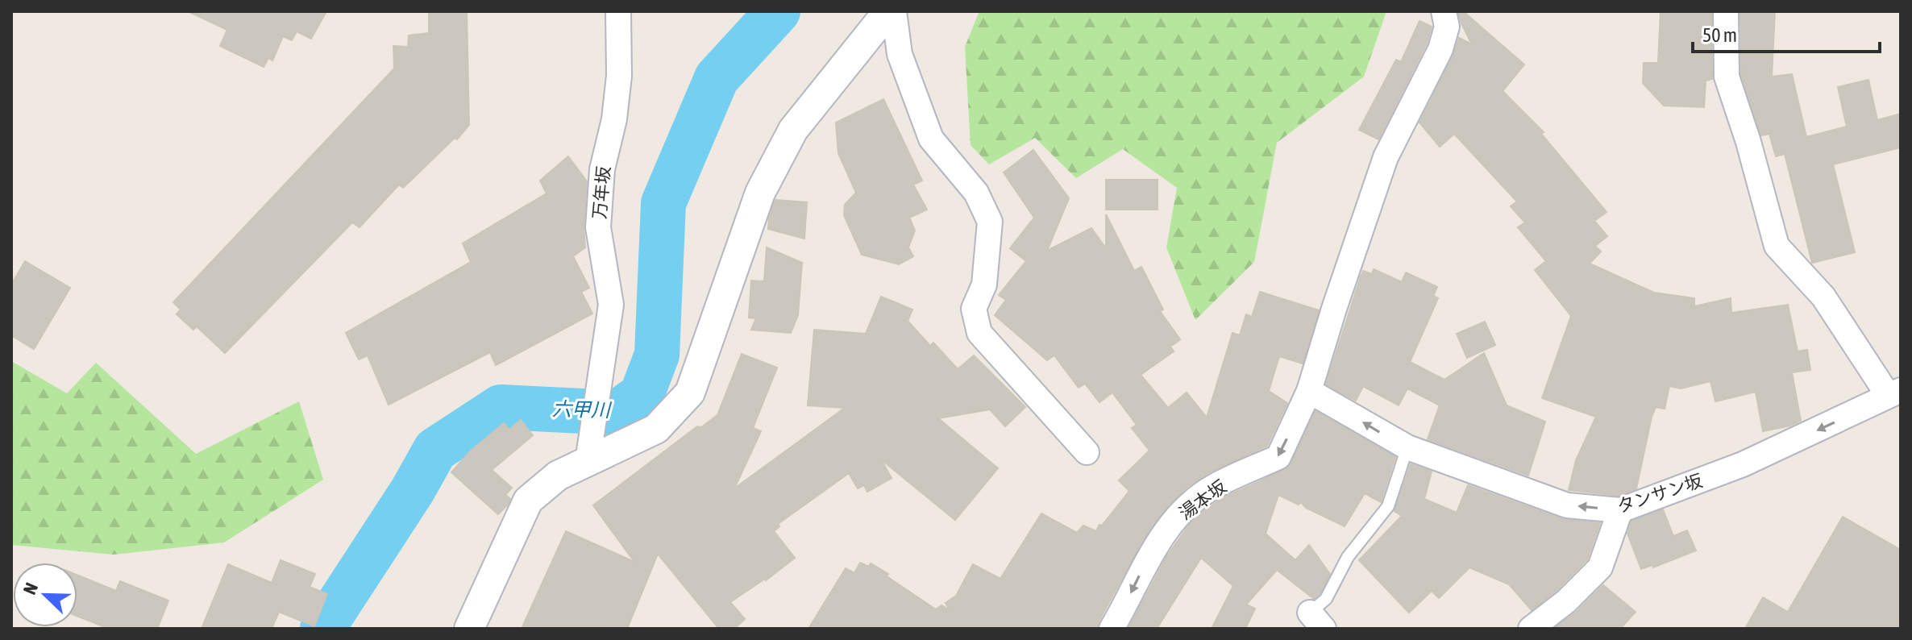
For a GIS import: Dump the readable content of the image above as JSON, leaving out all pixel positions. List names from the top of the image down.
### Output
{
  "streets": {
    "street": ["万年坂", "タンサン坂", "湯本坂"]
  },
  "crossings": [
    ["タンサン坂", "湯本坂"]
  ],
  "one_way": ["タンサン坂", "湯本坂"],
  "water": ["六甲川"],
  "scale_bar": "50 m",
  "north": "top left"
}
